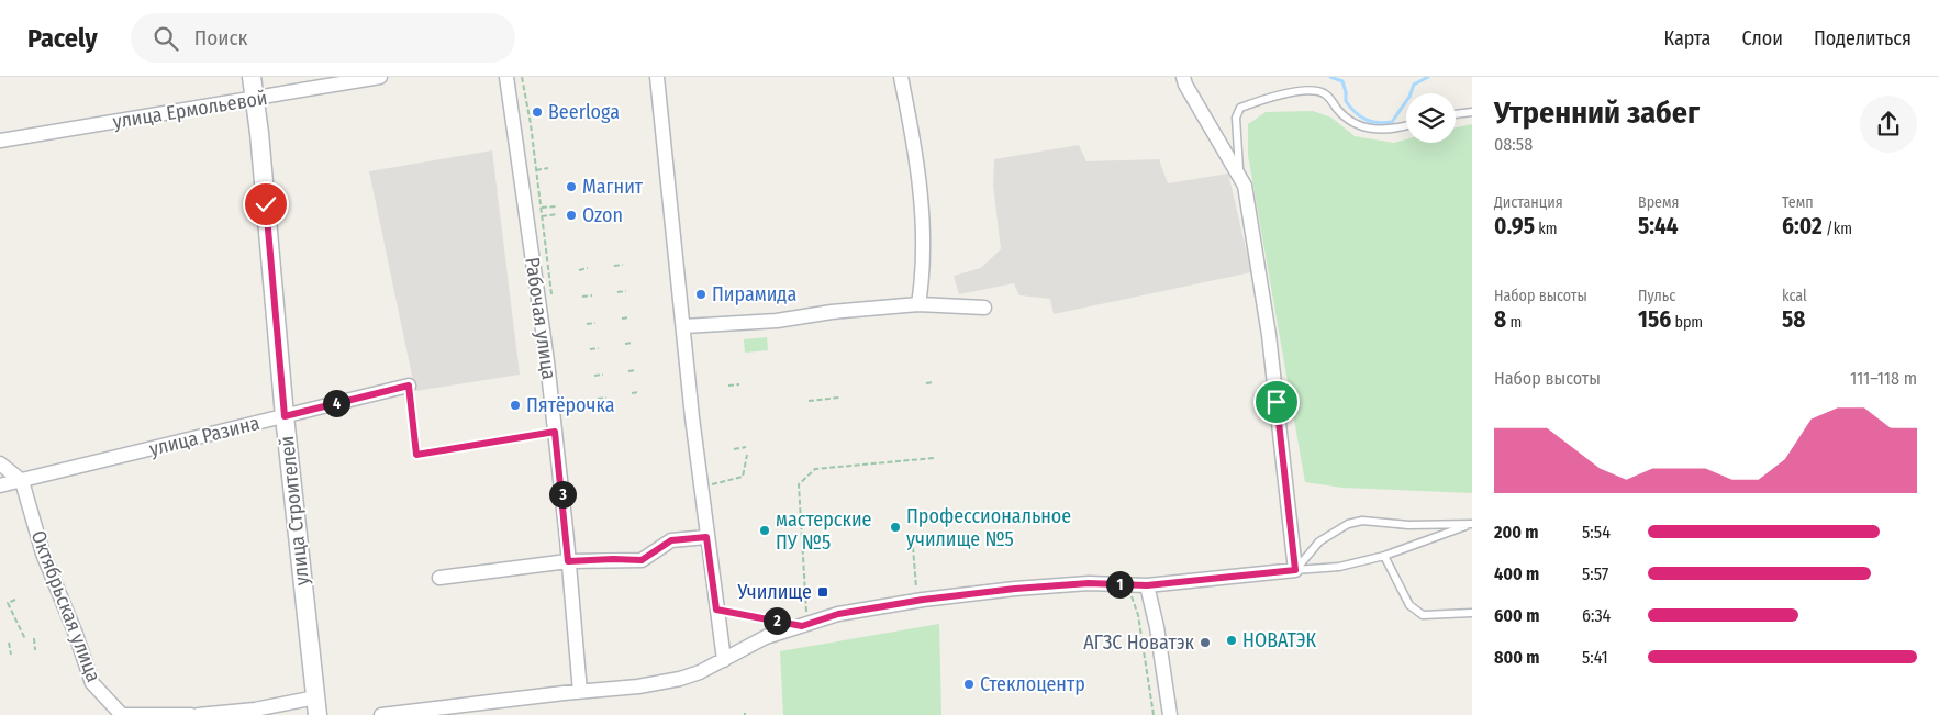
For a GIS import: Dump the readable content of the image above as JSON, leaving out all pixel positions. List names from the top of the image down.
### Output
{
  "streets": {
    "street": [
      "улица Ермольевой",
      "Рабочая улица",
      "улица Разина",
      "улица Строителей",
      "Октябрьская улица"
    ]
  },
  "crossings": [
    ["улица Ермольевой", "улица Строителей"],
    ["улица Разина", "улица Строителей"],
    ["улица Разина", "Октябрьская улица"]
  ],
  "places": {
    "other": [
      "Beerloga",
      "Магнит",
      "Ozon",
      "Пирамида",
      "Пятёрочка",
      "Профессиональное училище №5",
      "мастерские ПУ №5",
      "НОВАТЭК",
      "АГЗС Новатэк",
      "Стеклоцентр"
    ],
    "transit": ["Училище"]
  },
  "page": {
    "header": "Pacely",
    "search": "Поиск",
    "nav": ["Карта", "Слои", "Поделиться"],
    "heading": ["Утренний забег", "08:58"],
    "stats": [
      ["Дистанция", "0.95 km"],
      ["Время", "5:44"],
      ["Темп", "6:02 /km"],
      ["Набор высоты", "8 m"],
      ["Пульс", "156 bpm"],
      ["kcal", "58"]
    ],
    "chart": ["Набор высоты", "111–118 m"],
    "pins": [
      "4",
      "3",
      "1",
      "2"
    ],
    "list": [
      {
        "name": "200 m",
        "note": "5:54"
      },
      {
        "name": "400 m",
        "note": "5:57"
      },
      {
        "name": "600 m",
        "note": "6:34"
      },
      {
        "name": "800 m",
        "note": "5:41"
      }
    ]
  }
}
